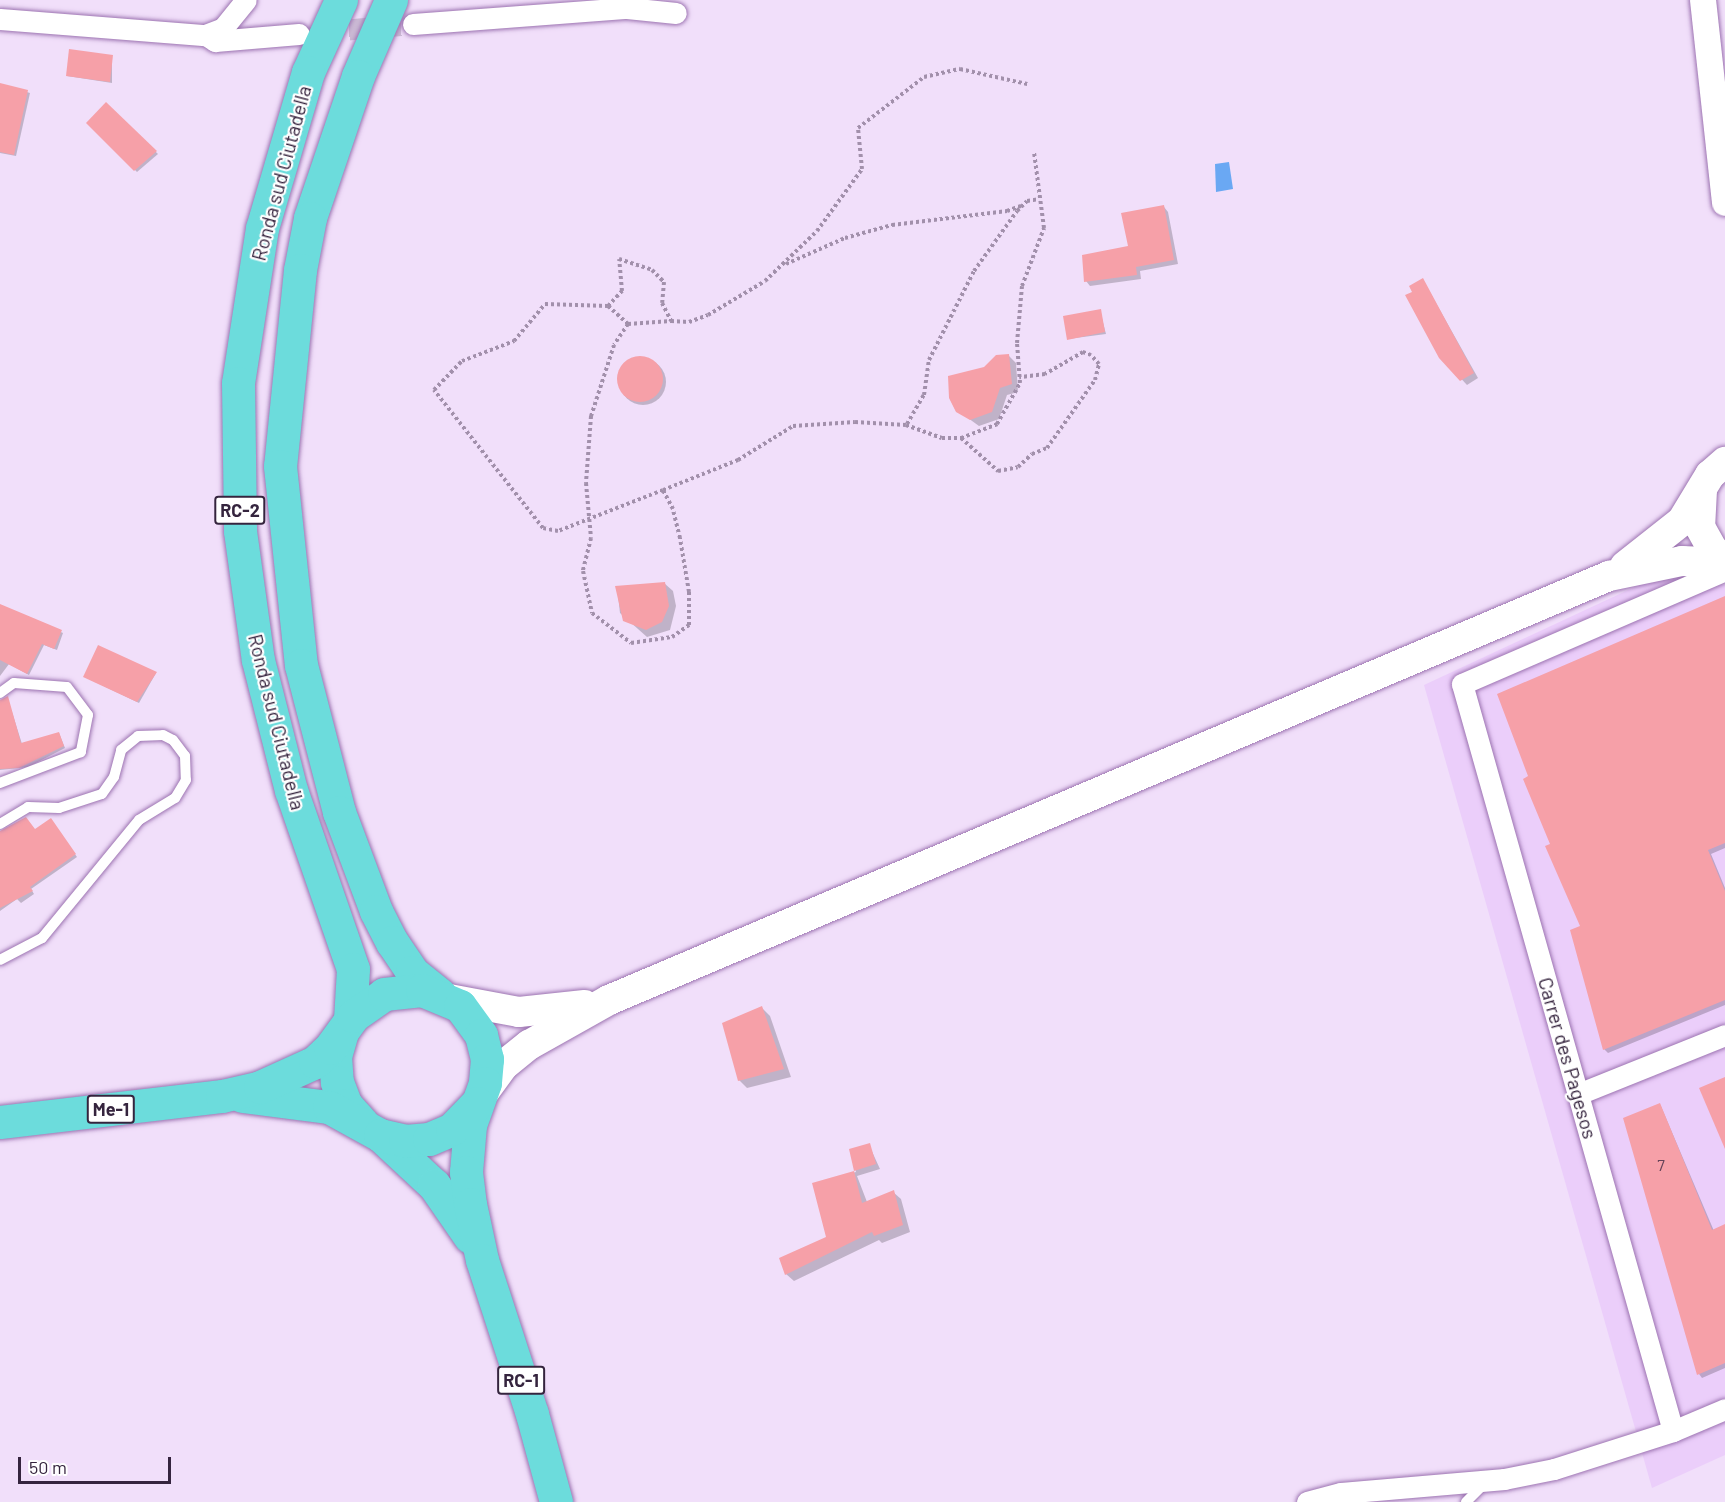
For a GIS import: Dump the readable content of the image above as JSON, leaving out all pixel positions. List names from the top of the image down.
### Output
{
  "streets": {
    "main road": [
      "Ronda sud Ciutadella",
      "RC-2",
      "Me-1",
      "RC-1"
    ],
    "street": ["Carrer des Pagesos"]
  },
  "crossings": [
    ["Ronda sud Ciutadella", "Me-1"],
    ["Ronda sud Ciutadella", "RC-1"],
    ["Me-1", "RC-1"]
  ],
  "house_numbers": ["7"],
  "scale_bar": "50 m"
}
